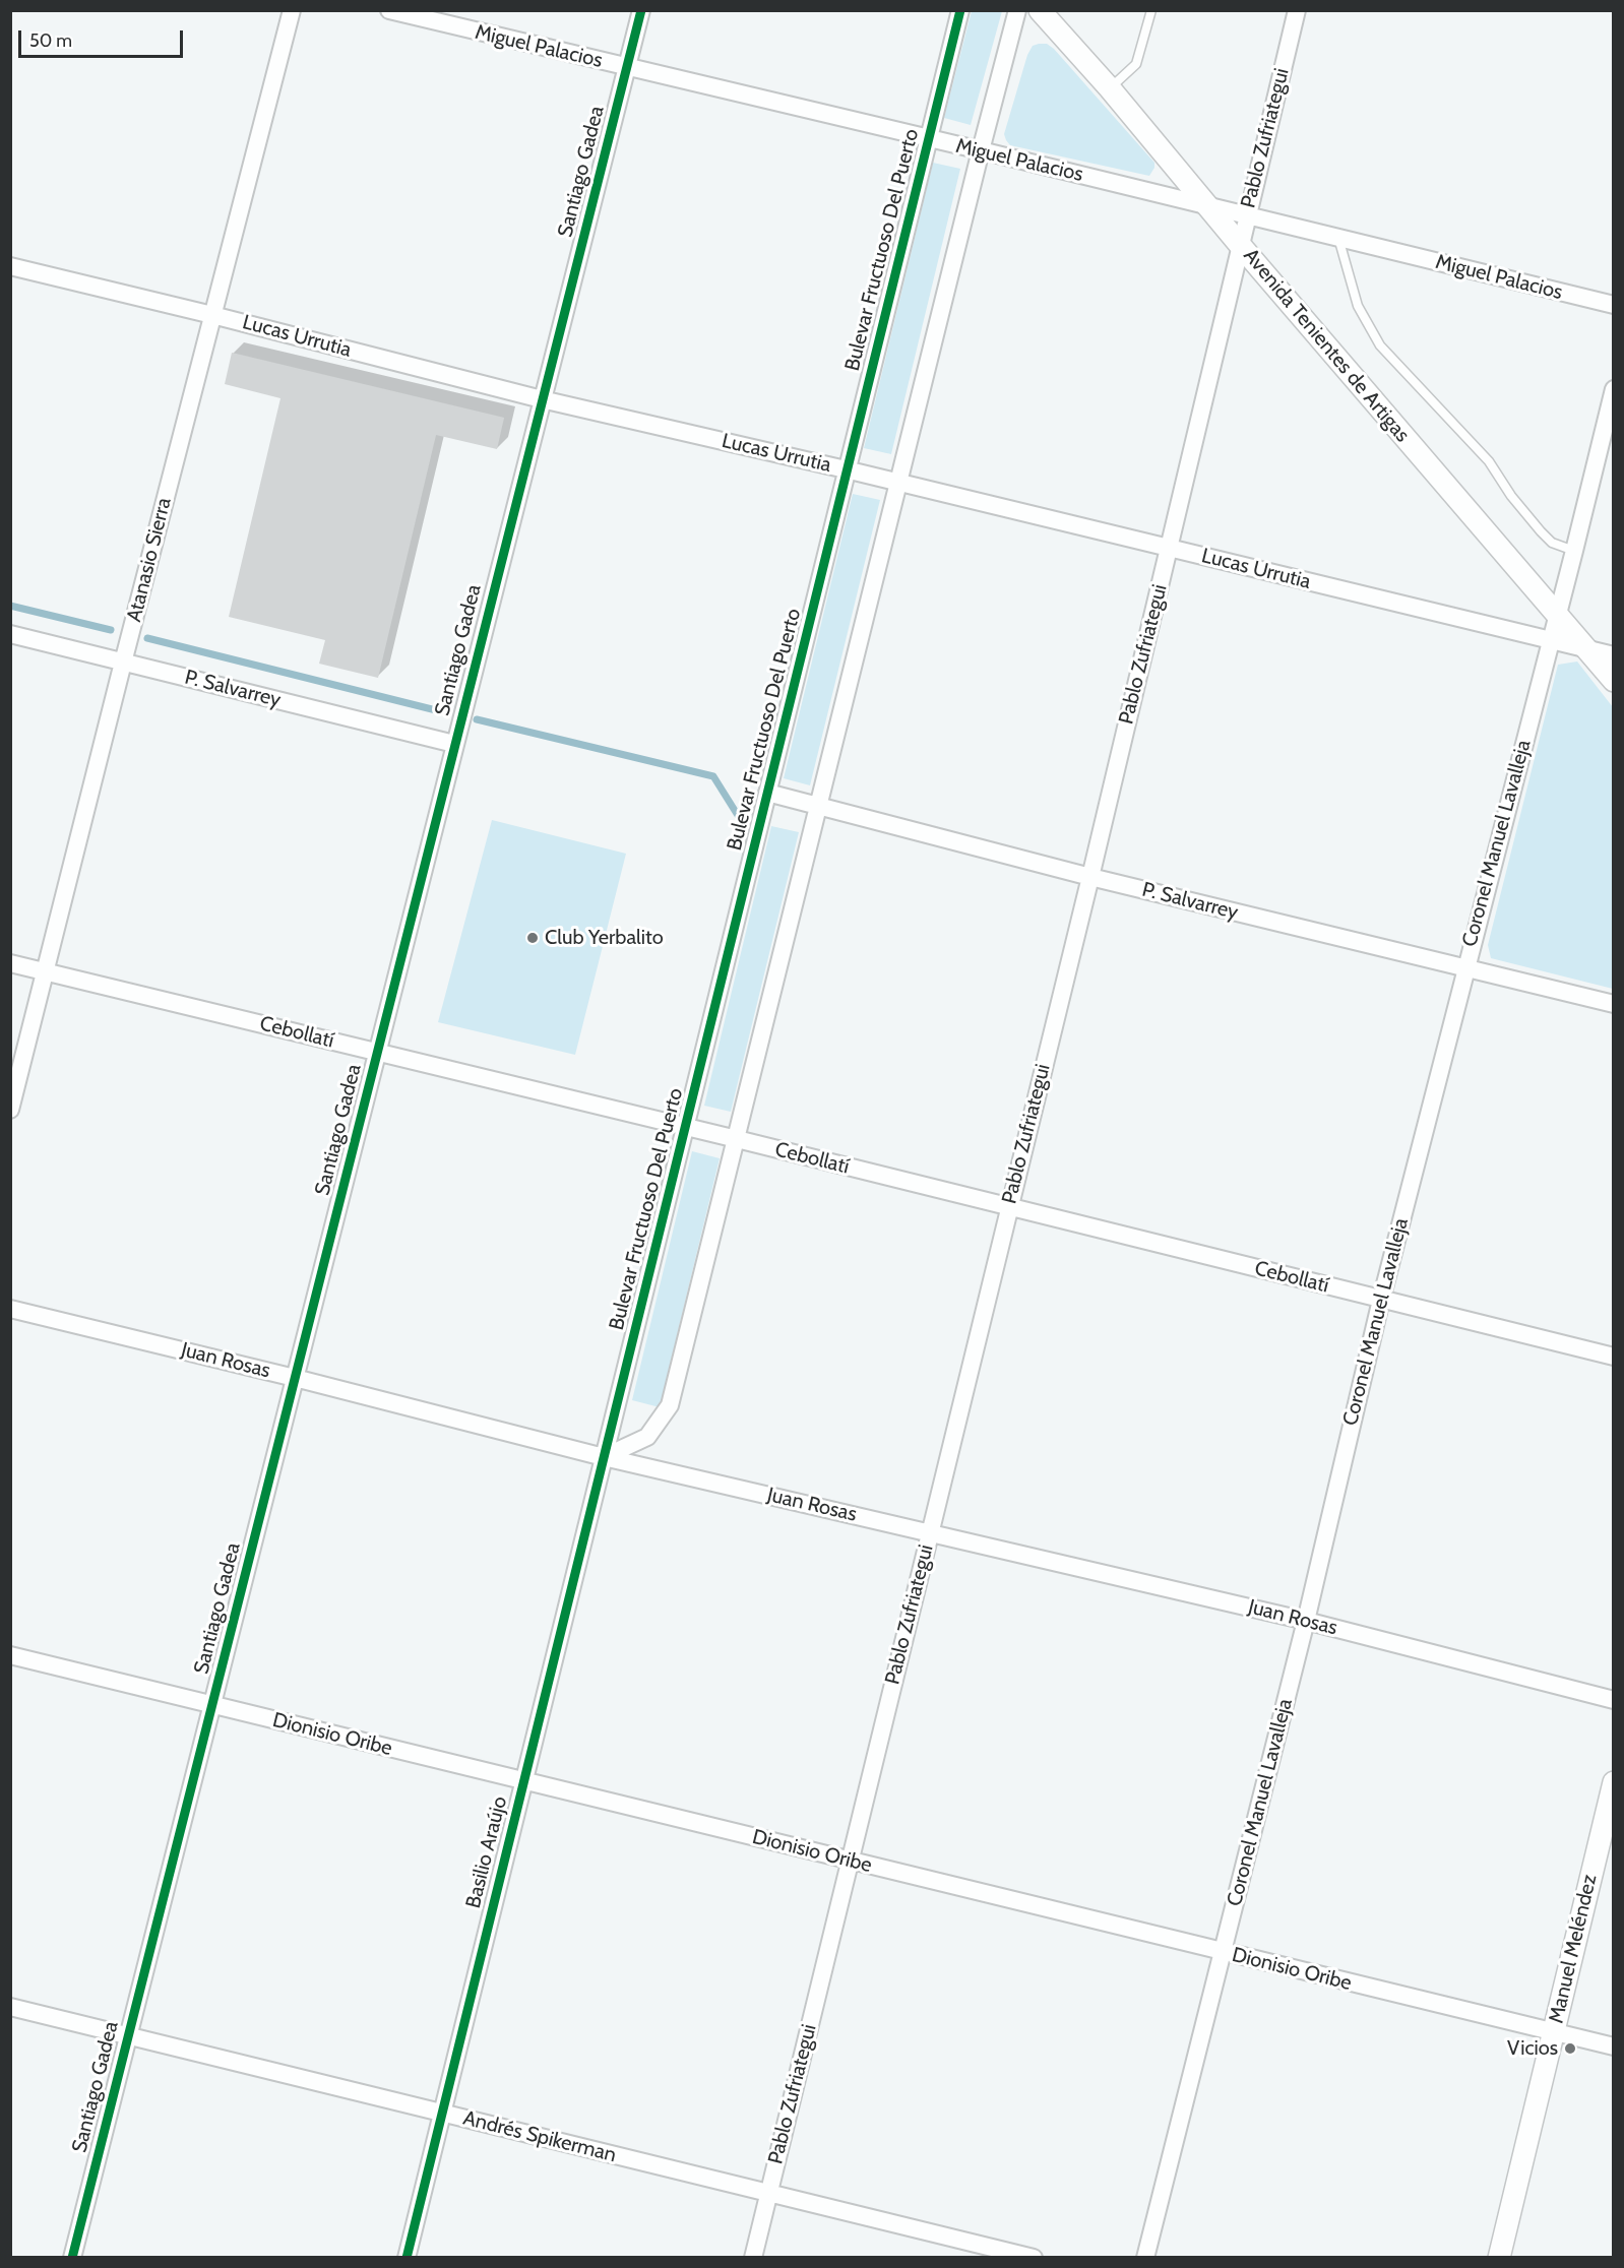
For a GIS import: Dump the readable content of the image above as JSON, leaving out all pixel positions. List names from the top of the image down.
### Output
{
  "streets": {
    "street": [
      "Miguel Palacios",
      "Pablo Zufriategui",
      "Santiago Gadea",
      "Bulevar Fructuoso Del Puerto",
      "Lucas Urrutia",
      "Avenida Tenientes de Artigas",
      "Atanasio Sierra",
      "P. Salvarrey",
      "Coronel Manuel Lavalleja",
      "Cebollatí",
      "Juan Rosas",
      "Dionisio Oribe",
      "Basilio Araújo",
      "Manuel Meléndez",
      "Andrés Spikerman"
    ]
  },
  "crossings": [
    ["Miguel Palacios", "Pablo Zufriategui"],
    ["Miguel Palacios", "Santiago Gadea"],
    ["Miguel Palacios", "Bulevar Fructuoso Del Puerto"],
    ["Miguel Palacios", "Avenida Tenientes de Artigas"],
    ["Pablo Zufriategui", "Lucas Urrutia"],
    ["Pablo Zufriategui", "Avenida Tenientes de Artigas"],
    ["Pablo Zufriategui", "P. Salvarrey"],
    ["Pablo Zufriategui", "Cebollatí"],
    ["Pablo Zufriategui", "Juan Rosas"],
    ["Pablo Zufriategui", "Dionisio Oribe"],
    ["Pablo Zufriategui", "Andrés Spikerman"],
    ["Santiago Gadea", "Lucas Urrutia"],
    ["Santiago Gadea", "P. Salvarrey"],
    ["Santiago Gadea", "Cebollatí"],
    ["Santiago Gadea", "Juan Rosas"],
    ["Santiago Gadea", "Dionisio Oribe"],
    ["Santiago Gadea", "Andrés Spikerman"],
    ["Bulevar Fructuoso Del Puerto", "Lucas Urrutia"],
    ["Bulevar Fructuoso Del Puerto", "P. Salvarrey"],
    ["Bulevar Fructuoso Del Puerto", "Cebollatí"],
    ["Bulevar Fructuoso Del Puerto", "Juan Rosas"],
    ["Bulevar Fructuoso Del Puerto", "Basilio Araújo"],
    ["Lucas Urrutia", "Avenida Tenientes de Artigas"],
    ["Lucas Urrutia", "Atanasio Sierra"],
    ["Lucas Urrutia", "Coronel Manuel Lavalleja"],
    ["Avenida Tenientes de Artigas", "Coronel Manuel Lavalleja"],
    ["Atanasio Sierra", "P. Salvarrey"],
    ["Atanasio Sierra", "Cebollatí"],
    ["P. Salvarrey", "Coronel Manuel Lavalleja"],
    ["Coronel Manuel Lavalleja", "Cebollatí"],
    ["Coronel Manuel Lavalleja", "Juan Rosas"],
    ["Coronel Manuel Lavalleja", "Dionisio Oribe"],
    ["Juan Rosas", "Basilio Araújo"],
    ["Dionisio Oribe", "Basilio Araújo"],
    ["Dionisio Oribe", "Manuel Meléndez"],
    ["Basilio Araújo", "Andrés Spikerman"]
  ],
  "places": ["Club Yerbalito", "Vicios"],
  "scale_bar": "50 m"
}
